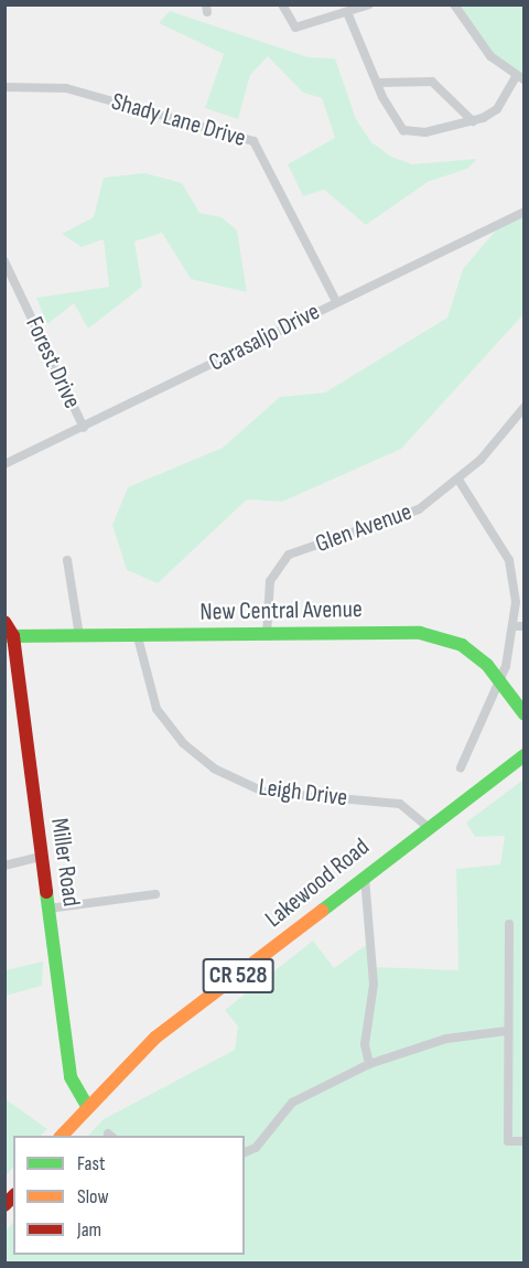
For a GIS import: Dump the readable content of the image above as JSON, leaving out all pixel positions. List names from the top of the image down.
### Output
{
  "streets": {
    "street": [
      "Shady Lane Drive",
      "Carasaljo Drive",
      "Forest Drive",
      "Glen Avenue",
      "New Central Avenue",
      "Leigh Drive",
      "Miller Road",
      "Lakewood Road",
      "CR 528"
    ]
  },
  "crossings": [
    ["Shady Lane Drive", "Carasaljo Drive"],
    ["Carasaljo Drive", "Forest Drive"],
    ["Glen Avenue", "New Central Avenue"],
    ["New Central Avenue", "Leigh Drive"],
    ["New Central Avenue", "Miller Road"],
    ["Leigh Drive", "Lakewood Road"],
    ["Miller Road", "Lakewood Road"]
  ],
  "legend": ["Fast", "Slow", "Jam"]
}
